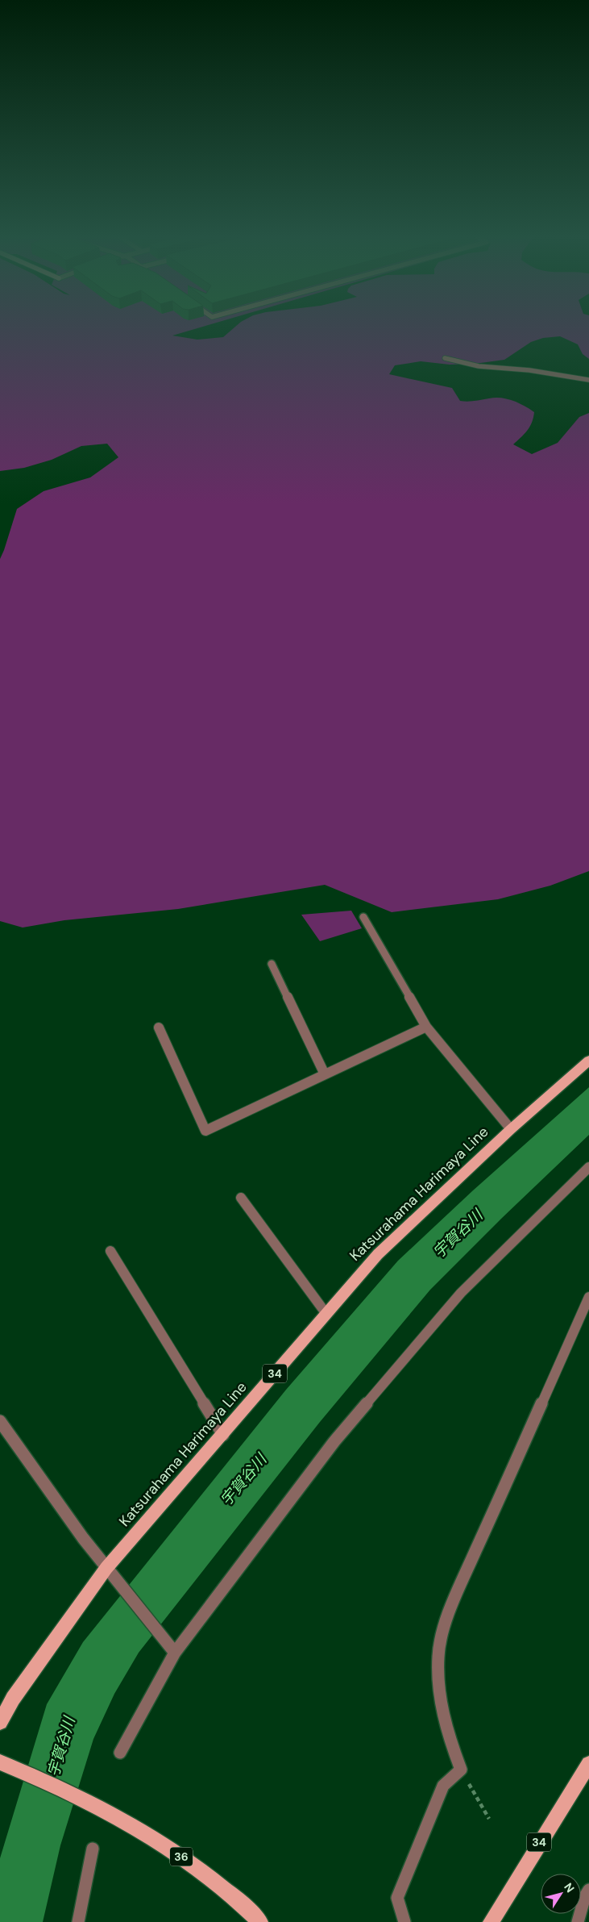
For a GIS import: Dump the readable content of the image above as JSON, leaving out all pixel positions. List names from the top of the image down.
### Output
{
  "streets": {
    "main road": ["Katsurahama Harimaya Line", "34", "36"]
  },
  "water": ["宇賀谷川"],
  "north": "top right"
}
